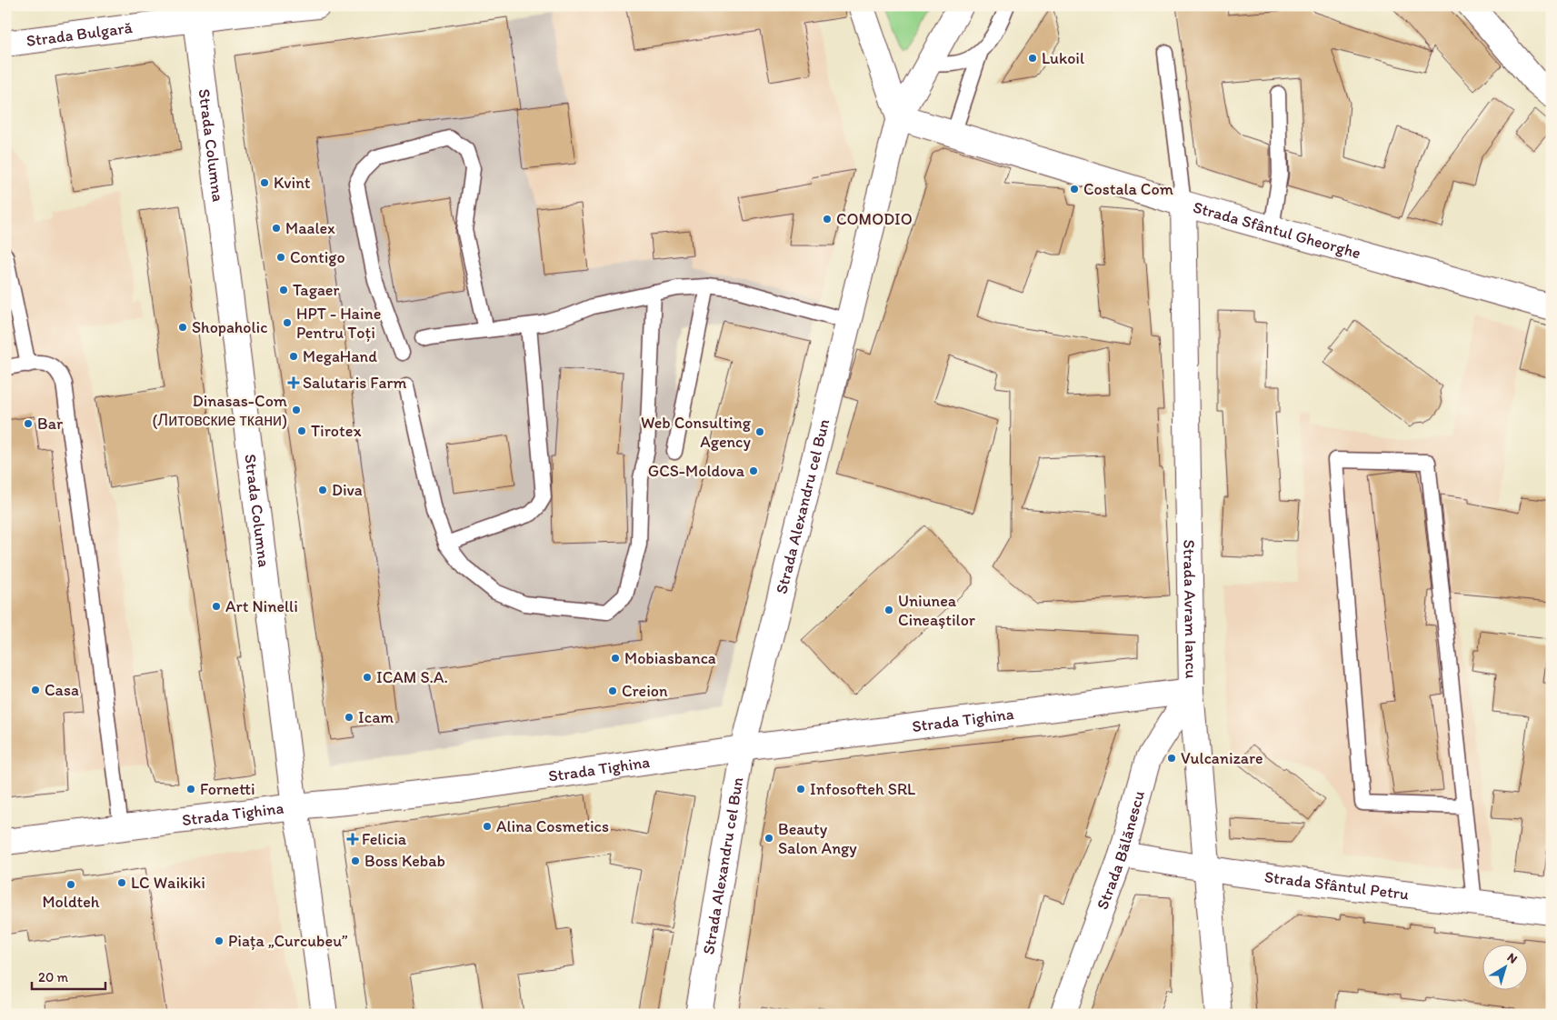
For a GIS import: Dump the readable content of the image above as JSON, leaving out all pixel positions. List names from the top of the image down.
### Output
{
  "streets": {
    "street": [
      "Strada Bulgară",
      "Strada Columna",
      "Strada Sfântul Gheorghe",
      "Strada Alexandru cel Bun",
      "Strada Avram Iancu",
      "Strada Tighina",
      "Strada Bălănescu",
      "Strada Sfântul Petru"
    ]
  },
  "crossings": [
    ["Strada Bulgară", "Strada Columna"],
    ["Strada Columna", "Strada Tighina"],
    ["Strada Sfântul Gheorghe", "Strada Alexandru cel Bun"],
    ["Strada Sfântul Gheorghe", "Strada Avram Iancu"],
    ["Strada Alexandru cel Bun", "Strada Tighina"],
    ["Strada Avram Iancu", "Strada Tighina"],
    ["Strada Avram Iancu", "Strada Bălănescu"],
    ["Strada Avram Iancu", "Strada Sfântul Petru"],
    ["Strada Tighina", "Strada Bălănescu"],
    ["Strada Bălănescu", "Strada Sfântul Petru"]
  ],
  "places": {
    "other": [
      "Lukoil",
      "Kvint",
      "Costala Com",
      "COMODIO",
      "Maalex",
      "Contigo",
      "Tagaer",
      "HPT - Haine Pentru Toți",
      "Shopaholic",
      "MegaHand",
      "Dinasas-Com (Литовские ткани)",
      "Bar",
      "Tirotex",
      "Web Consulting Agency",
      "GCS-Moldova",
      "Diva",
      "Art Ninelli",
      "Uniunea Cineaștilor",
      "Mobiasbanca",
      "ICAM S.A.",
      "Casa",
      "Creion",
      "Icam",
      "Vulcanizare",
      "Fornetti",
      "Infosofteh SRL",
      "Alina Cosmetics",
      "Beauty Salon Angy",
      "Boss Kebab",
      "LC Waikiki",
      "Moldteh",
      "Piața „Curcubeu”"
    ],
    "health": ["Salutaris Farm", "Felicia"]
  },
  "scale_bar": "20 m",
  "north": "top right"
}
